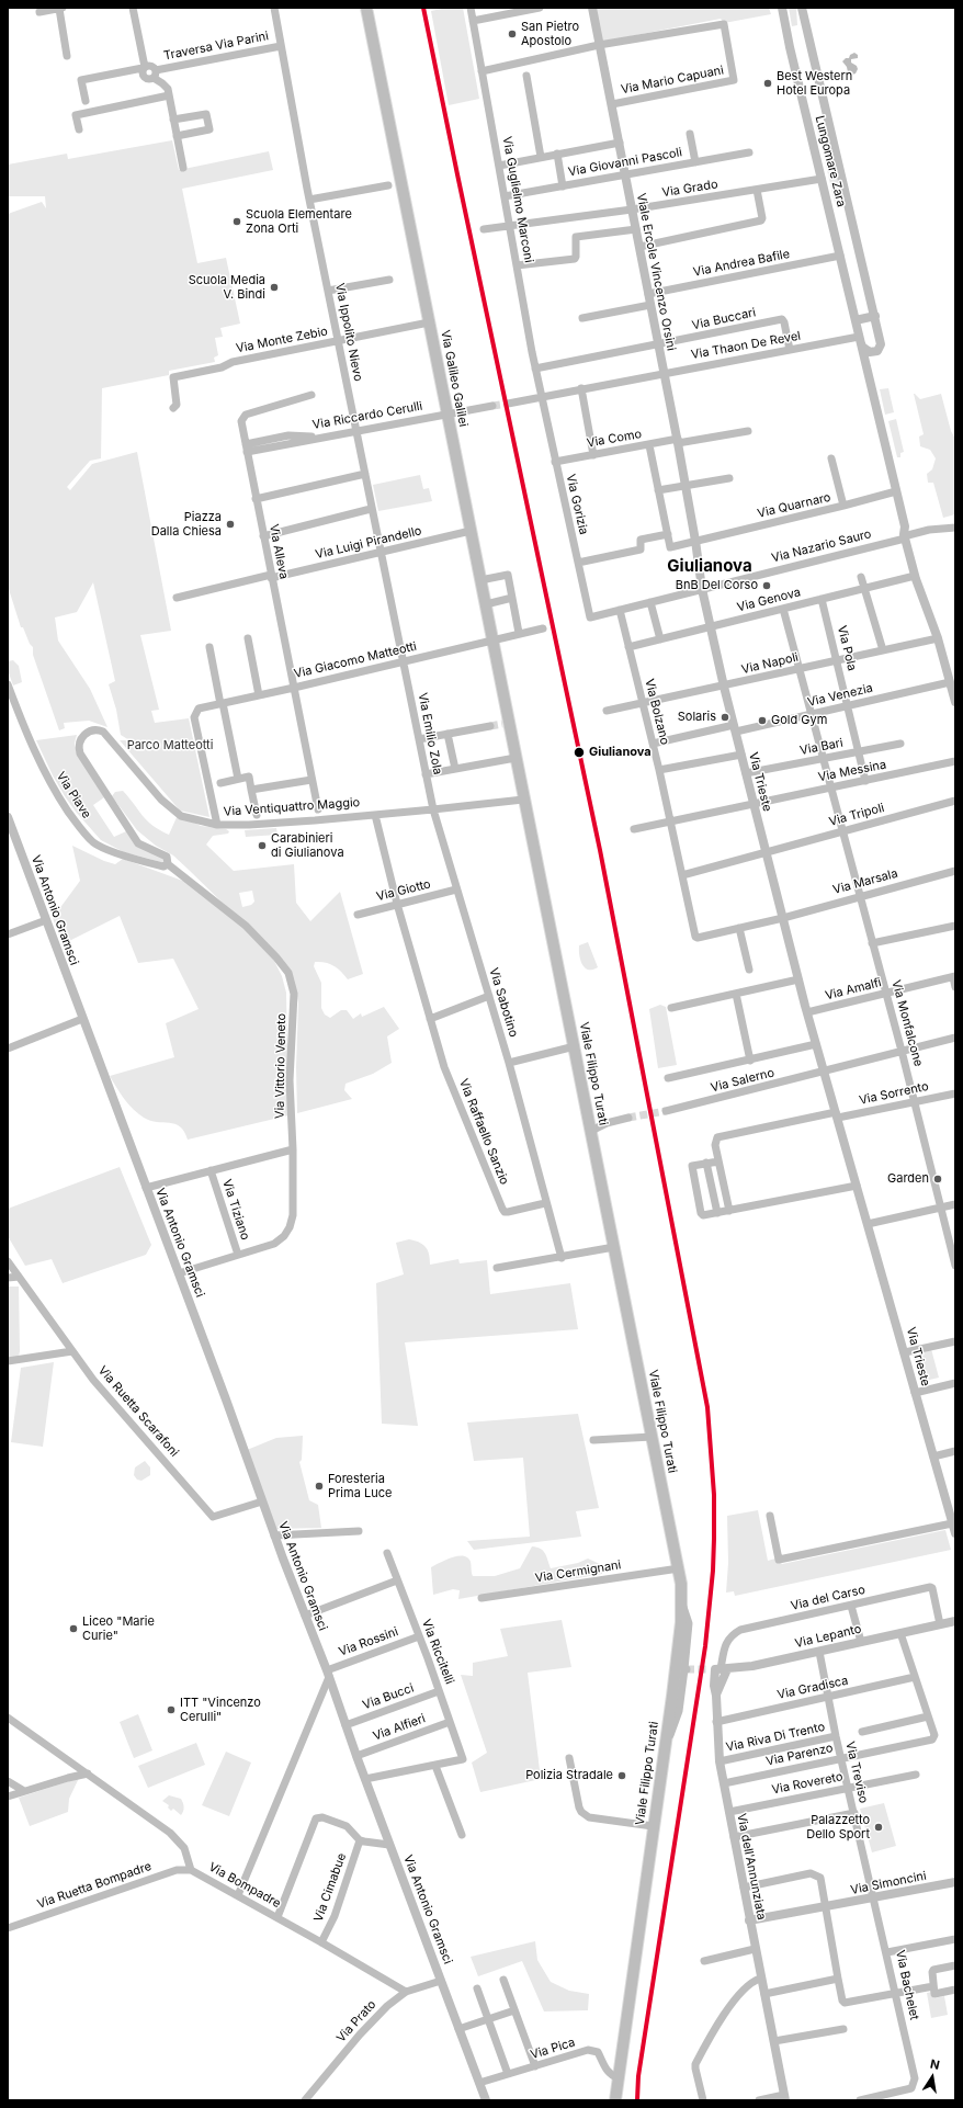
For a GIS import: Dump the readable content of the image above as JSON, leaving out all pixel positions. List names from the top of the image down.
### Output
{
  "streets": {
    "main road": ["Via Galileo Galilei", "Viale Filippo Turati"],
    "street": [
      "Traversa Via Parini",
      "Via Mario Capuani",
      "Lungomare Zara",
      "Via Giovanni Pascoli",
      "Via Grado",
      "Via Guglielmo Marconi",
      "Via Andrea Bafile",
      "Viale Ercole Vincenzo Orsini",
      "Via Buccari",
      "Via Ippolito Nievo",
      "Via Monte Zebio",
      "Via Thaon De Revel",
      "Via Riccardo Cerulli",
      "Via Como",
      "Via Gorizia",
      "Via Quarnaro",
      "Via Luigi Pirandello",
      "Via Nazario Sauro",
      "Via Alleva",
      "Via Genova",
      "Via Pola",
      "Via Giacomo Matteotti",
      "Via Napoli",
      "Via Venezia",
      "Via Bolzano",
      "Via Emilio Zola",
      "Via Bari",
      "Via Messina",
      "Via Trieste",
      "Via Piave",
      "Via Ventiquattro Maggio",
      "Via Tripoli",
      "Via Marsala",
      "Via Giotto",
      "Via Antonio Gramsci",
      "Via Amalfi",
      "Via Sabotino",
      "Via Monfalcone",
      "Via Vittorio Veneto",
      "Via Salerno",
      "Via Sorrento",
      "Via Raffaello Sanzio",
      "Via Tiziano",
      "Via Ruetta Scarafoni",
      "Via Cermignani",
      "Via del Carso",
      "Via Lepanto",
      "Via Rossini",
      "Via Riccitelli",
      "Via Gradisca",
      "Via Bucci",
      "Via Alfieri",
      "Via Riva Di Trento",
      "Via Parenzo",
      "Via Treviso",
      "Via Rovereto",
      "Via dell'Annunziata",
      "Via Simoncini",
      "Via Ruetta Bompadre",
      "Via Bompadre",
      "Via Cimabue",
      "Via Bachelet",
      "Via Prato",
      "Via Pica"
    ]
  },
  "crossings": [
    ["Traversa Via Parini", "Via Ippolito Nievo"],
    ["Via Mario Capuani", "Viale Ercole Vincenzo Orsini"],
    ["Lungomare Zara", "Via Grado"],
    ["Lungomare Zara", "Via Andrea Bafile"],
    ["Lungomare Zara", "Via Thaon De Revel"],
    ["Lungomare Zara", "Via Quarnaro"],
    ["Lungomare Zara", "Via Nazario Sauro"],
    ["Lungomare Zara", "Via Genova"],
    ["Lungomare Zara", "Via Napoli"],
    ["Lungomare Zara", "Via Venezia"],
    ["Via Giovanni Pascoli", "Via Guglielmo Marconi"],
    ["Via Giovanni Pascoli", "Viale Ercole Vincenzo Orsini"],
    ["Via Grado", "Via Guglielmo Marconi"],
    ["Via Grado", "Viale Ercole Vincenzo Orsini"],
    ["Via Guglielmo Marconi", "Via Buccari"],
    ["Via Guglielmo Marconi", "Via Thaon De Revel"],
    ["Via Guglielmo Marconi", "Via Gorizia"],
    ["Via Andrea Bafile", "Viale Ercole Vincenzo Orsini"],
    ["Viale Ercole Vincenzo Orsini", "Via Buccari"],
    ["Viale Ercole Vincenzo Orsini", "Via Thaon De Revel"],
    ["Viale Ercole Vincenzo Orsini", "Via Como"],
    ["Viale Ercole Vincenzo Orsini", "Via Quarnaro"],
    ["Viale Ercole Vincenzo Orsini", "Via Nazario Sauro"],
    ["Viale Ercole Vincenzo Orsini", "Via Trieste"],
    ["Via Buccari", "Via Thaon De Revel"],
    ["Via Ippolito Nievo", "Via Monte Zebio"],
    ["Via Ippolito Nievo", "Via Riccardo Cerulli"],
    ["Via Ippolito Nievo", "Via Luigi Pirandello"],
    ["Via Ippolito Nievo", "Via Giacomo Matteotti"],
    ["Via Ippolito Nievo", "Via Emilio Zola"],
    ["Via Monte Zebio", "Via Galileo Galilei"],
    ["Via Thaon De Revel", "Via Gorizia"],
    ["Via Galileo Galilei", "Via Riccardo Cerulli"],
    ["Via Galileo Galilei", "Via Luigi Pirandello"],
    ["Via Galileo Galilei", "Via Giacomo Matteotti"],
    ["Via Galileo Galilei", "Viale Filippo Turati"],
    ["Via Riccardo Cerulli", "Via Alleva"],
    ["Via Como", "Via Gorizia"],
    ["Via Gorizia", "Via Nazario Sauro"],
    ["Via Luigi Pirandello", "Via Alleva"],
    ["Via Nazario Sauro", "Via Bolzano"],
    ["Via Nazario Sauro", "Via Trieste"],
    ["Via Alleva", "Via Giacomo Matteotti"],
    ["Via Genova", "Via Pola"],
    ["Via Genova", "Via Bolzano"],
    ["Via Genova", "Via Trieste"],
    ["Via Genova", "Via Monfalcone"],
    ["Via Pola", "Via Napoli"],
    ["Via Pola", "Via Venezia"],
    ["Via Pola", "Via Bari"],
    ["Via Pola", "Via Messina"],
    ["Via Giacomo Matteotti", "Via Emilio Zola"],
    ["Via Giacomo Matteotti", "Via Ventiquattro Maggio"],
    ["Via Napoli", "Via Bolzano"],
    ["Via Napoli", "Via Trieste"],
    ["Via Napoli", "Via Monfalcone"],
    ["Via Venezia", "Via Bolzano"],
    ["Via Venezia", "Via Trieste"],
    ["Via Venezia", "Via Monfalcone"],
    ["Via Bolzano", "Via Tripoli"],
    ["Via Bolzano", "Via Marsala"],
    ["Via Emilio Zola", "Via Ventiquattro Maggio"],
    ["Via Emilio Zola", "Via Sabotino"],
    ["Via Bari", "Via Trieste"],
    ["Via Bari", "Via Monfalcone"],
    ["Via Messina", "Via Trieste"],
    ["Via Messina", "Via Monfalcone"],
    ["Via Trieste", "Via Tripoli"],
    ["Via Trieste", "Via Marsala"],
    ["Via Trieste", "Via Amalfi"],
    ["Via Trieste", "Via Salerno"],
    ["Via Trieste", "Via Sorrento"],
    ["Via Piave", "Via Ventiquattro Maggio"],
    ["Via Piave", "Via Vittorio Veneto"],
    ["Via Ventiquattro Maggio", "Via Sabotino"],
    ["Via Ventiquattro Maggio", "Via Vittorio Veneto"],
    ["Via Ventiquattro Maggio", "Viale Filippo Turati"],
    ["Via Ventiquattro Maggio", "Via Raffaello Sanzio"],
    ["Via Tripoli", "Via Monfalcone"],
    ["Via Marsala", "Via Monfalcone"],
    ["Via Giotto", "Via Sabotino"],
    ["Via Giotto", "Via Raffaello Sanzio"],
    ["Via Antonio Gramsci", "Via Vittorio Veneto"],
    ["Via Antonio Gramsci", "Via Ruetta Scarafoni"],
    ["Via Antonio Gramsci", "Via Rossini"],
    ["Via Antonio Gramsci", "Via Bucci"],
    ["Via Antonio Gramsci", "Via Alfieri"],
    ["Via Antonio Gramsci", "Via Prato"],
    ["Via Antonio Gramsci", "Via Pica"],
    ["Via Amalfi", "Via Monfalcone"],
    ["Via Sabotino", "Via Raffaello Sanzio"],
    ["Via Monfalcone", "Via Salerno"],
    ["Via Monfalcone", "Via Sorrento"],
    ["Via Vittorio Veneto", "Via Tiziano"],
    ["Viale Filippo Turati", "Via Cermignani"],
    ["Viale Filippo Turati", "Via Pica"],
    ["Via del Carso", "Via Lepanto"],
    ["Via del Carso", "Via dell'Annunziata"],
    ["Via Lepanto", "Via Treviso"],
    ["Via Lepanto", "Via dell'Annunziata"],
    ["Via Rossini", "Via Riccitelli"],
    ["Via Riccitelli", "Via Bucci"],
    ["Via Riccitelli", "Via Alfieri"],
    ["Via Gradisca", "Via Treviso"],
    ["Via Gradisca", "Via dell'Annunziata"],
    ["Via Riva Di Trento", "Via Treviso"],
    ["Via Riva Di Trento", "Via dell'Annunziata"],
    ["Via Parenzo", "Via Treviso"],
    ["Via Parenzo", "Via dell'Annunziata"],
    ["Via Treviso", "Via Rovereto"],
    ["Via Treviso", "Via Simoncini"],
    ["Via Treviso", "Via Bachelet"],
    ["Via Rovereto", "Via dell'Annunziata"],
    ["Via dell'Annunziata", "Via Simoncini"],
    ["Via Simoncini", "Via Bachelet"],
    ["Via Ruetta Bompadre", "Via Bompadre"],
    ["Via Bompadre", "Via Cimabue"],
    ["Via Bompadre", "Via Prato"]
  ],
  "districts": ["Giulianova"],
  "parks": ["Parco Matteotti"],
  "places": [
    "San Pietro Apostolo",
    "Best Western Hotel Europa",
    "Scuola Elementare Zona Orti",
    "Scuola Media V. Bindi",
    "Piazza Dalla Chiesa",
    "BnB Del Corso",
    "Solaris",
    "Gold Gym",
    "Giulianova",
    "Carabinieri di Giulianova",
    "Garden",
    "Foresteria Prima Luce",
    "Liceo \"Marie Curie\"",
    "ITT \"Vincenzo Cerulli\"",
    "Polizia Stradale",
    "Palazzetto Dello Sport"
  ],
  "north": "top"
}
